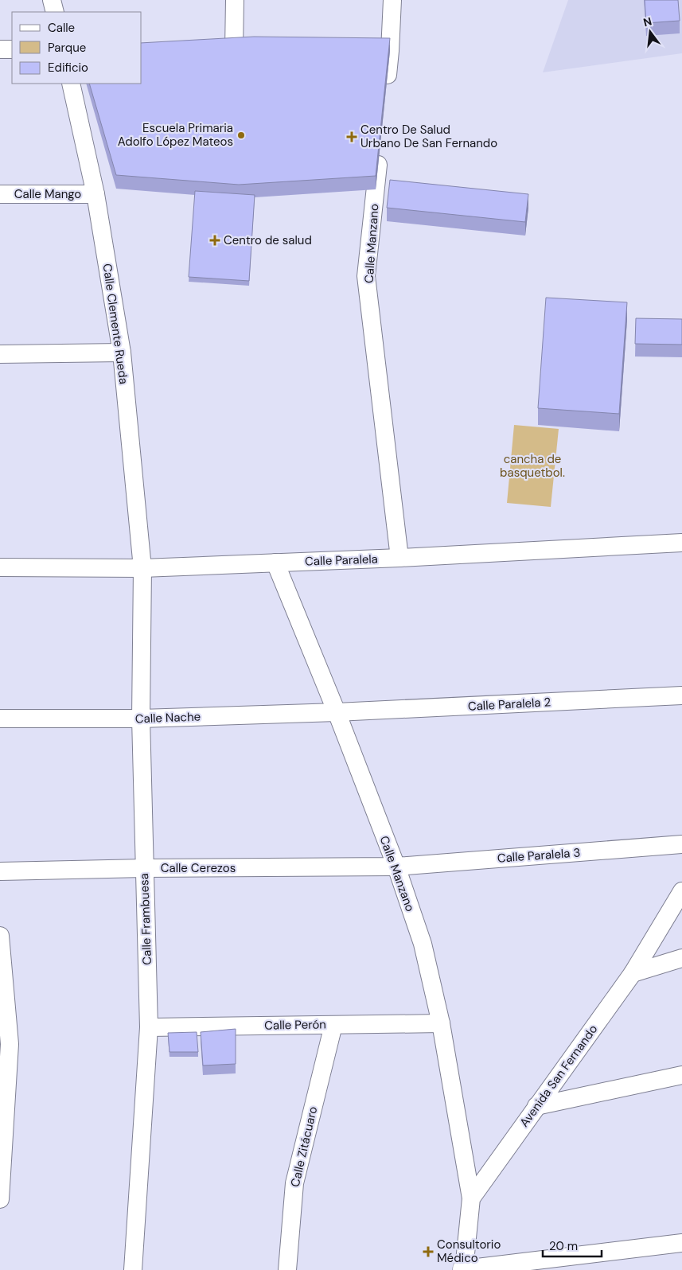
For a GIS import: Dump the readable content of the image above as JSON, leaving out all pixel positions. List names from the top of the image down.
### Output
{
  "streets": {
    "street": [
      "Calle Mango",
      "Calle Manzano",
      "Calle Clemente Rueda",
      "Calle Paralela",
      "Calle Paralela 2",
      "Calle Nache",
      "Calle Paralela 3",
      "Calle Cerezos",
      "Calle Frambuesa",
      "Calle Perón",
      "Avenida San Fernando",
      "Calle Zitácuaro"
    ]
  },
  "crossings": [
    ["Calle Mango", "Calle Clemente Rueda"],
    ["Calle Manzano", "Calle Paralela"],
    ["Calle Manzano", "Calle Paralela 2"],
    ["Calle Manzano", "Calle Nache"],
    ["Calle Manzano", "Calle Paralela 3"],
    ["Calle Manzano", "Calle Cerezos"],
    ["Calle Manzano", "Calle Perón"],
    ["Calle Manzano", "Avenida San Fernando"],
    ["Calle Clemente Rueda", "Calle Paralela"],
    ["Calle Clemente Rueda", "Calle Frambuesa"],
    ["Calle Paralela", "Calle Frambuesa"],
    ["Calle Paralela 2", "Calle Nache"],
    ["Calle Nache", "Calle Frambuesa"],
    ["Calle Paralela 3", "Calle Cerezos"],
    ["Calle Cerezos", "Calle Frambuesa"],
    ["Calle Frambuesa", "Calle Perón"],
    ["Calle Perón", "Calle Zitácuaro"]
  ],
  "parks": ["cancha de basquetbol."],
  "places": {
    "other": ["Escuela Primaria Adolfo López Mateos"],
    "health": ["Centro De Salud Urbano De San Fernando", "Centro de salud", "Consultorio Médico"]
  },
  "legend": ["Calle", "Parque", "Edificio"],
  "scale_bar": "20 m",
  "north": "top"
}
